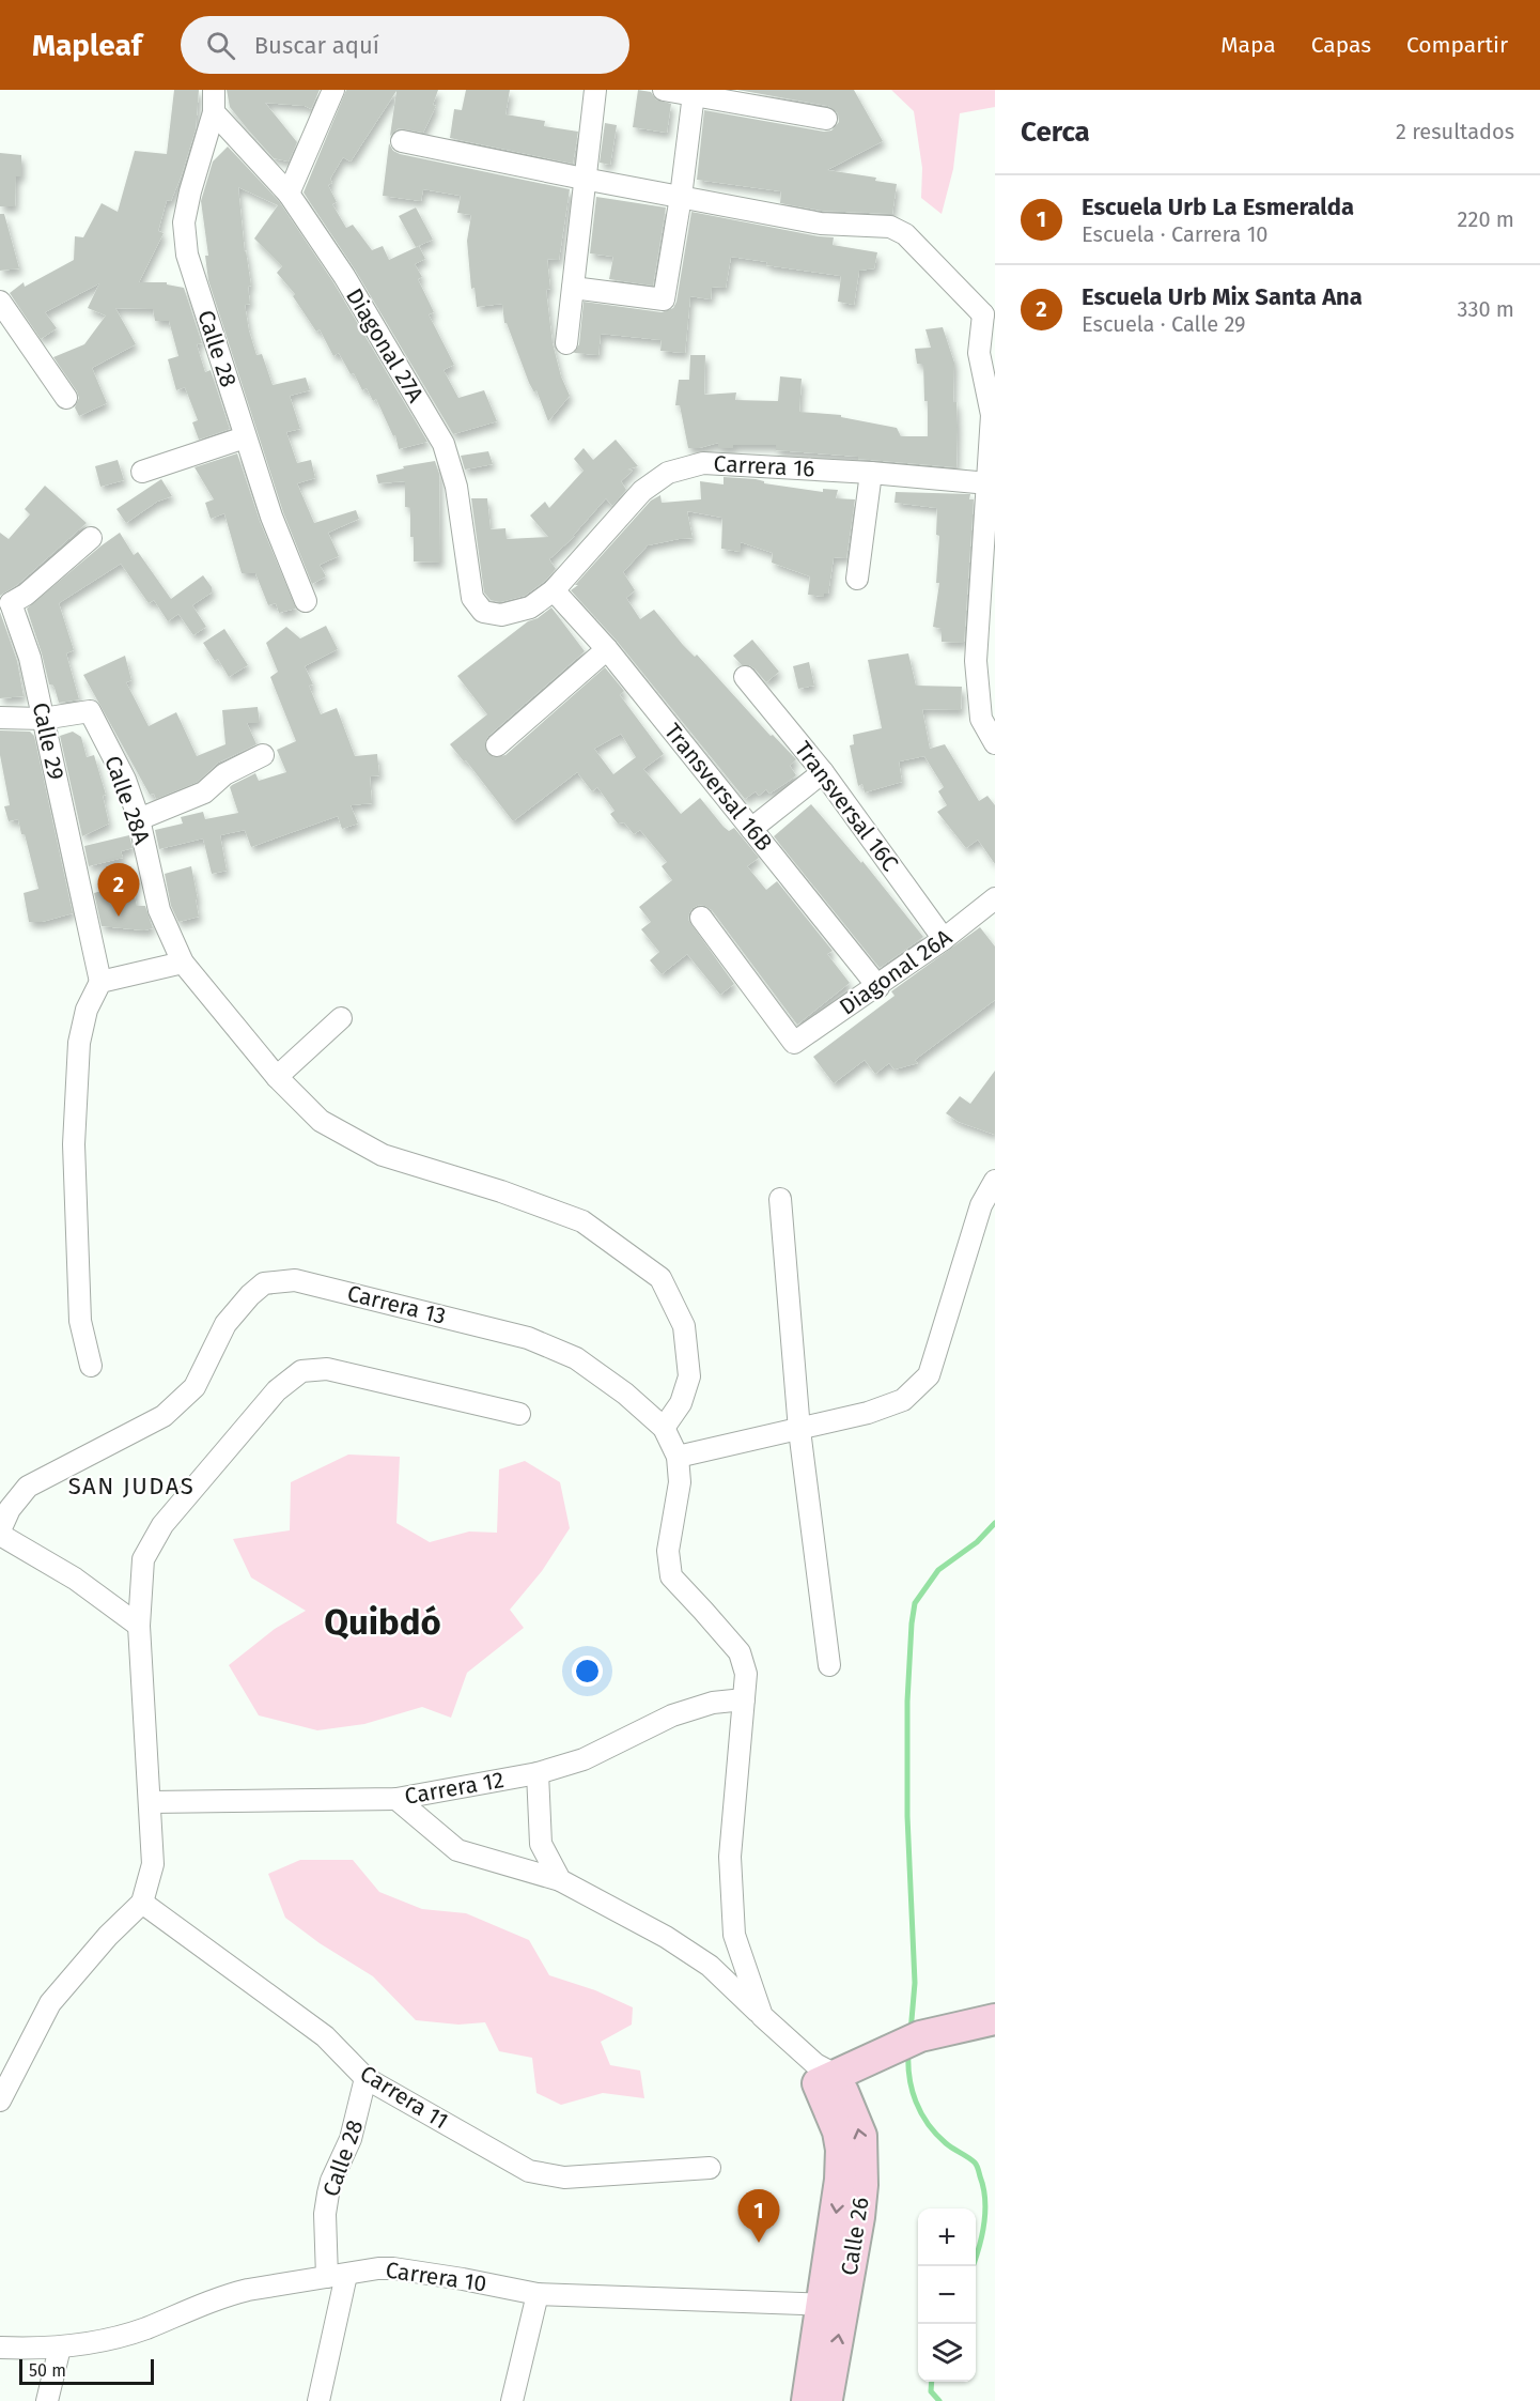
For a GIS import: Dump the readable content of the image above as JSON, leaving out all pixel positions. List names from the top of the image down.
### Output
{
  "streets": {
    "street": [
      "Diagonal 27A",
      "Calle 28",
      "Carrera 16",
      "Calle 29",
      "Transversal 16B",
      "Calle 28A",
      "Transversal 16C",
      "Diagonal 26A",
      "Carrera 13",
      "Carrera 12",
      "Carrera 11",
      "Calle 26",
      "Carrera 10"
    ]
  },
  "crossings": [
    ["Diagonal 27A", "Calle 28"],
    ["Diagonal 27A", "Carrera 16"],
    ["Calle 28", "Carrera 11"],
    ["Calle 28", "Carrera 10"],
    ["Carrera 16", "Transversal 16B"],
    ["Calle 29", "Calle 28A"],
    ["Transversal 16B", "Diagonal 26A"],
    ["Calle 28A", "Carrera 13"],
    ["Transversal 16C", "Diagonal 26A"],
    ["Calle 26", "Carrera 10"]
  ],
  "districts": ["SAN JUDAS", "Quibdó"],
  "scale_bar": "50 m",
  "page": {
    "header": "Mapleaf",
    "search": "Buscar aquí",
    "nav": ["Mapa", "Capas", "Compartir"],
    "heading": ["Cerca", "2 resultados"],
    "list": [
      {
        "mark": "1",
        "name": "Escuela Urb La Esmeralda",
        "note": "Escuela · Carrera 10",
        "value": "220 m"
      },
      {
        "mark": "2",
        "name": "Escuela Urb Mix Santa Ana",
        "note": "Escuela · Calle 29",
        "value": "330 m"
      }
    ],
    "pins": ["2", "1"],
    "map_buttons": ["+", "−"],
    "scale": "50 m"
  }
}
